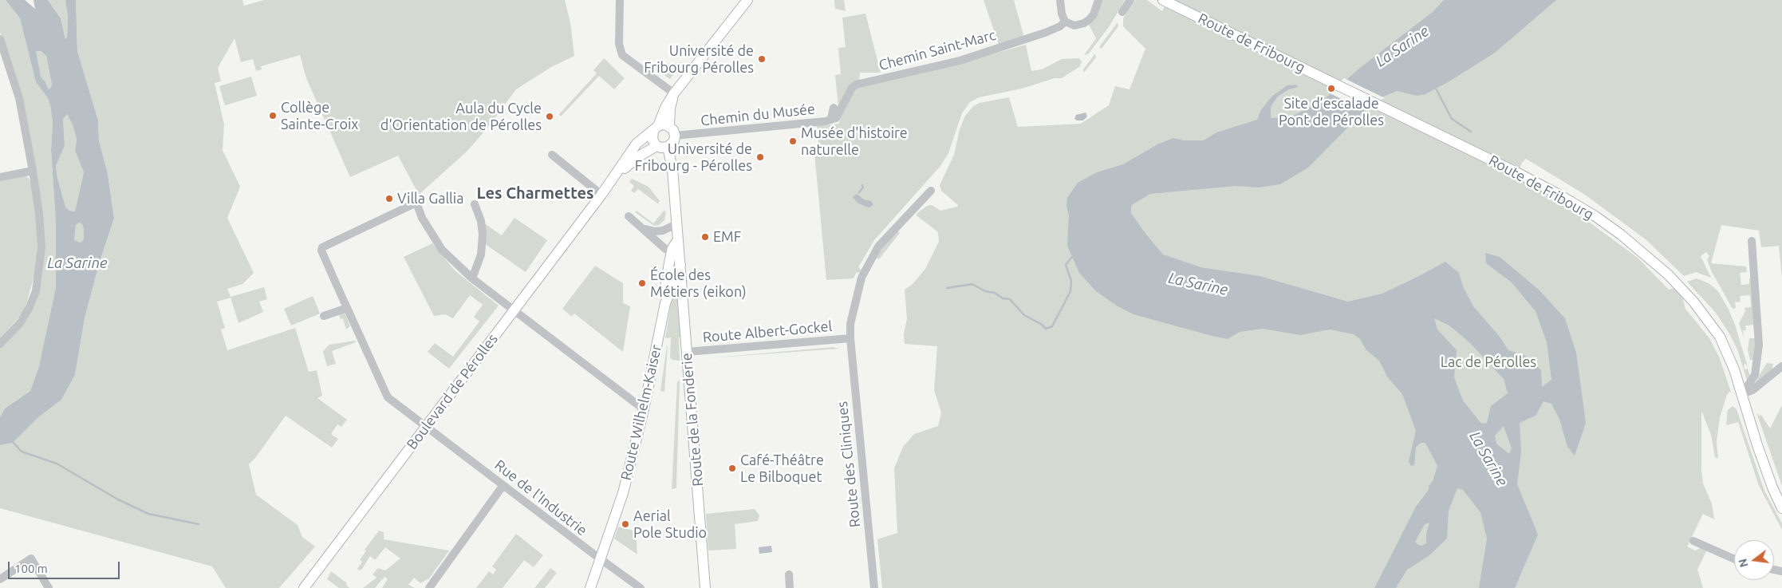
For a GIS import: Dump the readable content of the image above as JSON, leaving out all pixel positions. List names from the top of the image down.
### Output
{
  "streets": {
    "main road": [
      "Route de Fribourg",
      "Boulevard de Pérolles",
      "Route Wilhelm-Kaiser",
      "Route de la Fonderie"
    ],
    "street": [
      "Chemin Saint-Marc",
      "Chemin du Musée",
      "Route Albert-Gockel",
      "Route des Cliniques",
      "Rue de l'Industrie"
    ]
  },
  "crossings": [
    ["Chemin Saint-Marc", "Chemin du Musée"],
    ["Chemin du Musée", "Boulevard de Pérolles"],
    ["Route Albert-Gockel", "Route de la Fonderie"],
    ["Route Albert-Gockel", "Route des Cliniques"],
    ["Boulevard de Pérolles", "Rue de l'Industrie"],
    ["Route Wilhelm-Kaiser", "Route de la Fonderie"],
    ["Route Wilhelm-Kaiser", "Rue de l'Industrie"]
  ],
  "districts": ["Les Charmettes"],
  "water": ["La Sarine"],
  "parks": ["Lac de Pérolles"],
  "places": [
    "Université de Fribourg Pérolles",
    "Site d’escalade Pont de Pérolles",
    "Collège Sainte-Croix",
    "Aula du Cycle d'Orientation de Pérolles",
    "Musée d'histoire naturelle",
    "Université de Fribourg - Pérolles",
    "Villa Gallia",
    "EMF",
    "École des Métiers (eikon)",
    "Café-Théâtre Le Bilboquet",
    "Aerial Pole Studio"
  ],
  "scale_bar": "100 m",
  "north": "left"
}
